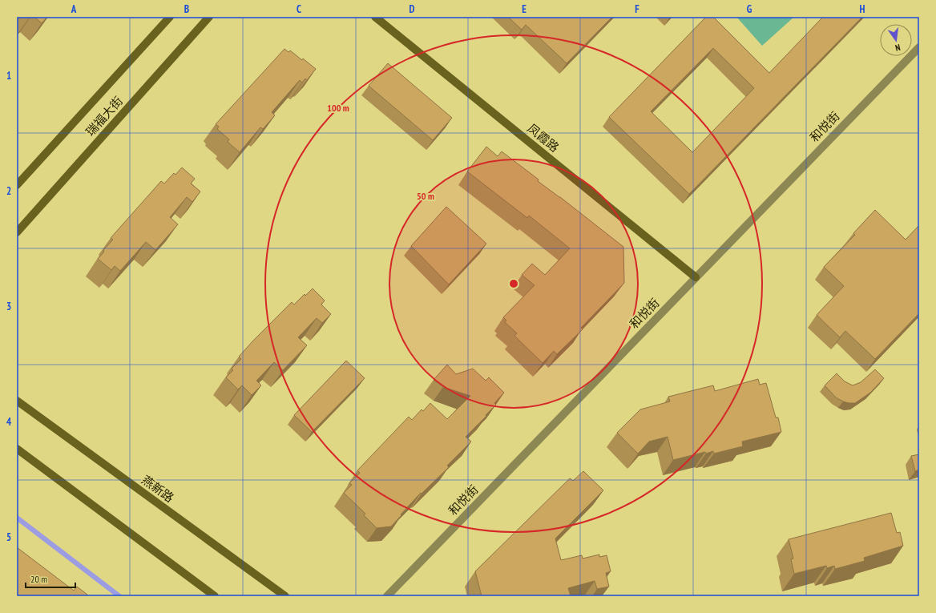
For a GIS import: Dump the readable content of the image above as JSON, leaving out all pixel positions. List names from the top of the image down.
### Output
{
  "streets": {
    "street": [
      "瑞福大街",
      "和悦街",
      "凤霞路",
      "燕新路"
    ]
  },
  "crossings": [
    ["和悦街", "凤霞路"]
  ],
  "scale_bar": "20 m",
  "north": "bottom",
  "grid": {
    "columns": [
      "A",
      "B",
      "C",
      "D",
      "E",
      "F",
      "G",
      "H"
    ],
    "rows": [
      "1",
      "2",
      "3",
      "4",
      "5"
    ]
  },
  "rings": ["100 m", "50 m"]
}
